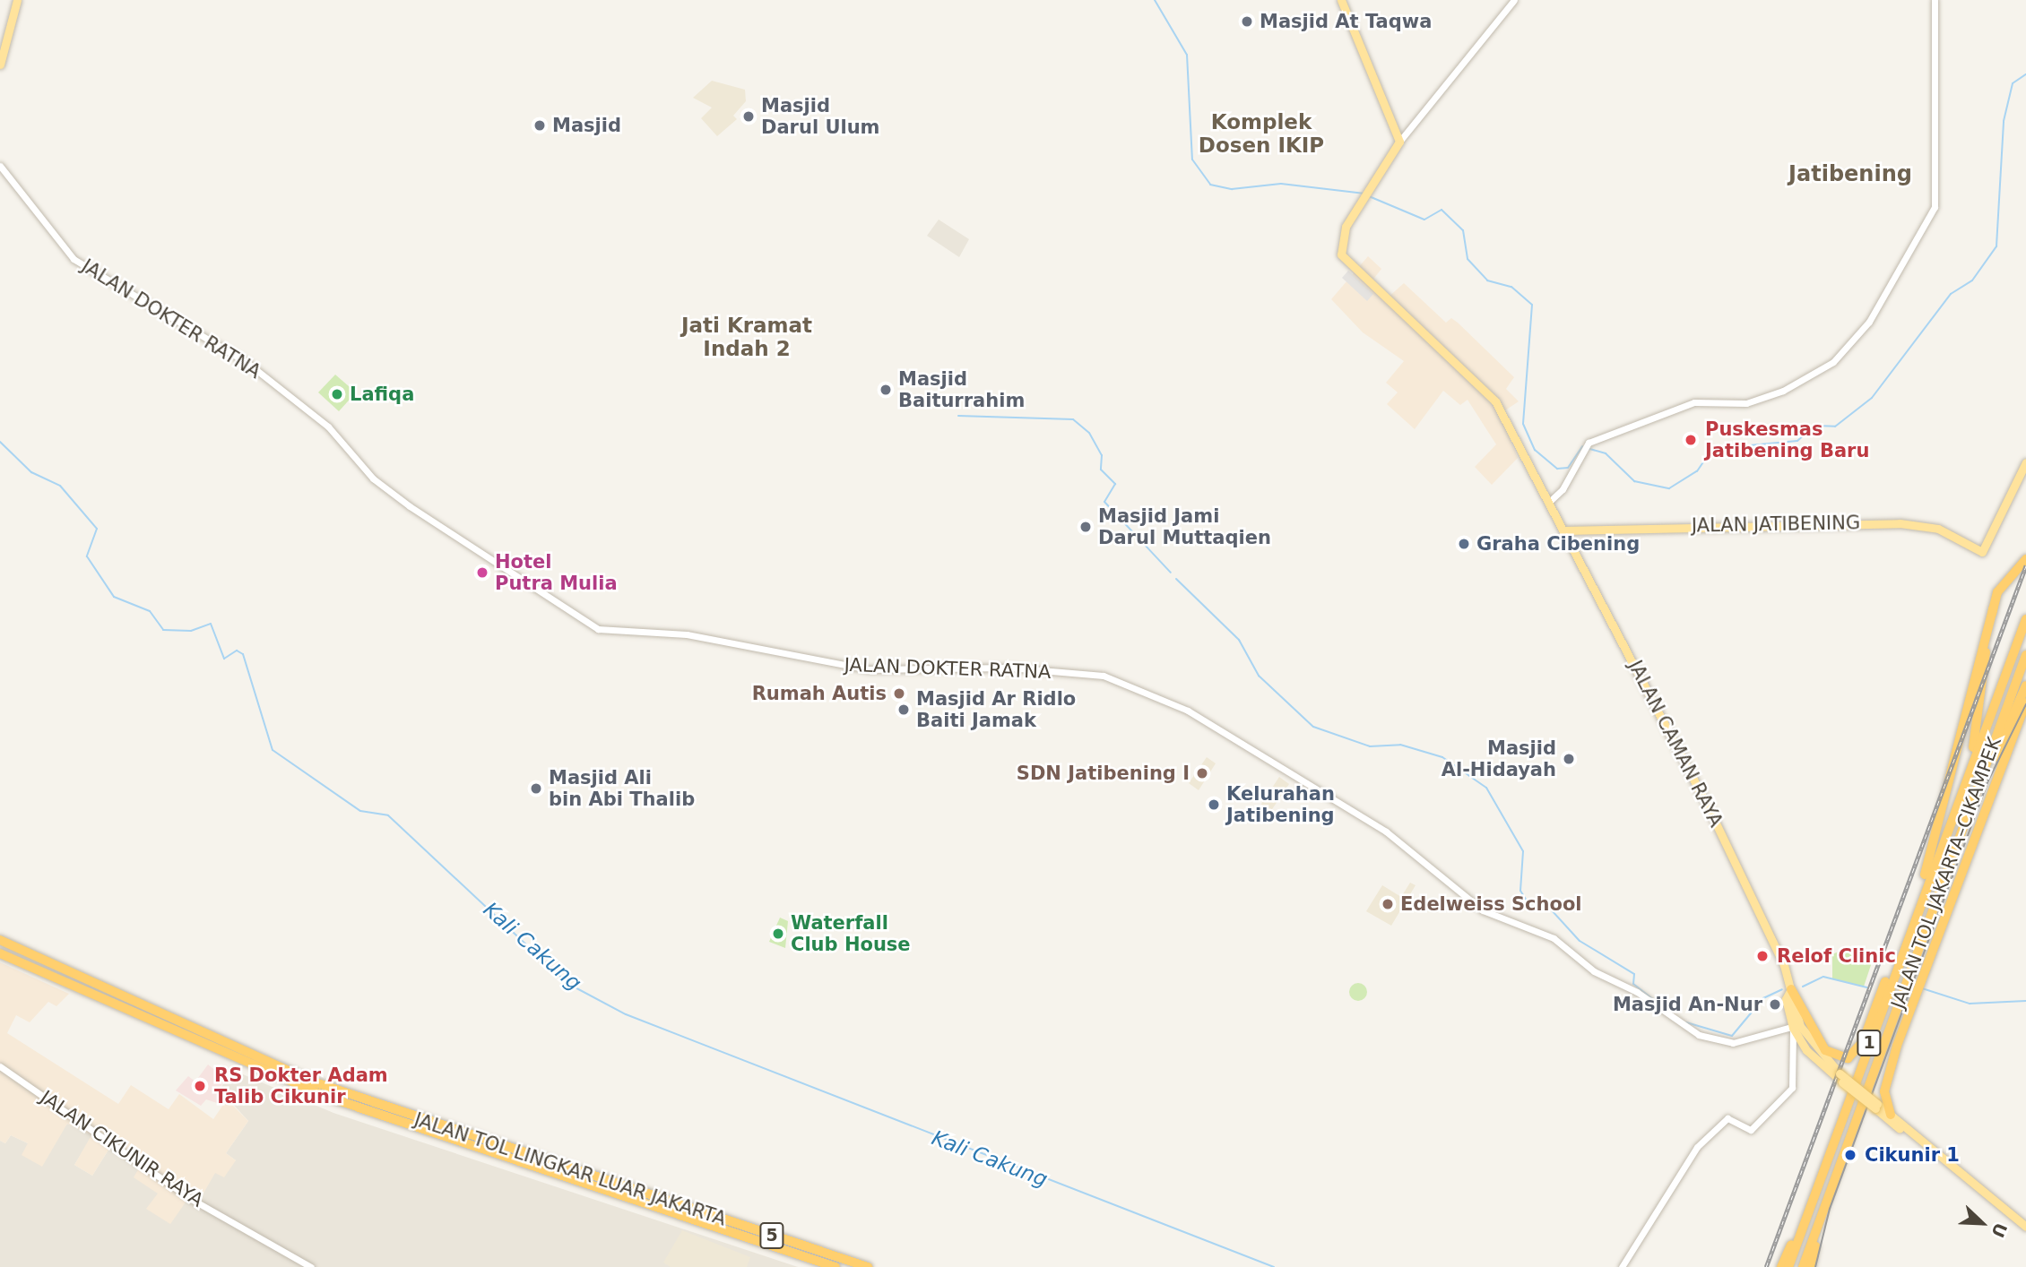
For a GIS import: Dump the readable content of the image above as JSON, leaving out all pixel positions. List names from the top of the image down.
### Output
{
  "streets": {
    "highway": [
      "JALAN TOL JAKARTA–CIKAMPEK",
      "1",
      "JALAN TOL LINGKAR LUAR JAKARTA",
      "5"
    ],
    "main road": ["JALAN JATIBENING", "JALAN CAMAN RAYA"],
    "street": ["JALAN DOKTER RATNA", "JALAN CIKUNIR RAYA"]
  },
  "crossings": [
    ["JALAN DOKTER RATNA", "JALAN CAMAN RAYA"],
    ["JALAN JATIBENING", "JALAN CAMAN RAYA"]
  ],
  "districts": ["Komplek Dosen IKIP", "Jatibening", "Jati Kramat Indah 2"],
  "water": ["Kali Cakung"],
  "places": [
    "Masjid At Taqwa",
    "Masjid Darul Ulum",
    "Masjid",
    "Masjid Baiturrahim",
    "Lafiqa",
    "Puskesmas Jatibening Baru",
    "Masjid Jami Darul Muttaqien",
    "Graha Cibening",
    "Hotel Putra Mulia",
    "Rumah Autis",
    "Masjid Ar Ridlo Baiti Jamak",
    "Masjid Al-Hidayah",
    "SDN Jatibening I",
    "Masjid Ali bin Abi Thalib",
    "Kelurahan Jatibening",
    "Edelweiss School",
    "Waterfall Club House",
    "Relof Clinic",
    "Masjid An-Nur",
    "RS Dokter Adam Talib Cikunir",
    "Cikunir 1"
  ],
  "north": "bottom right"
}
